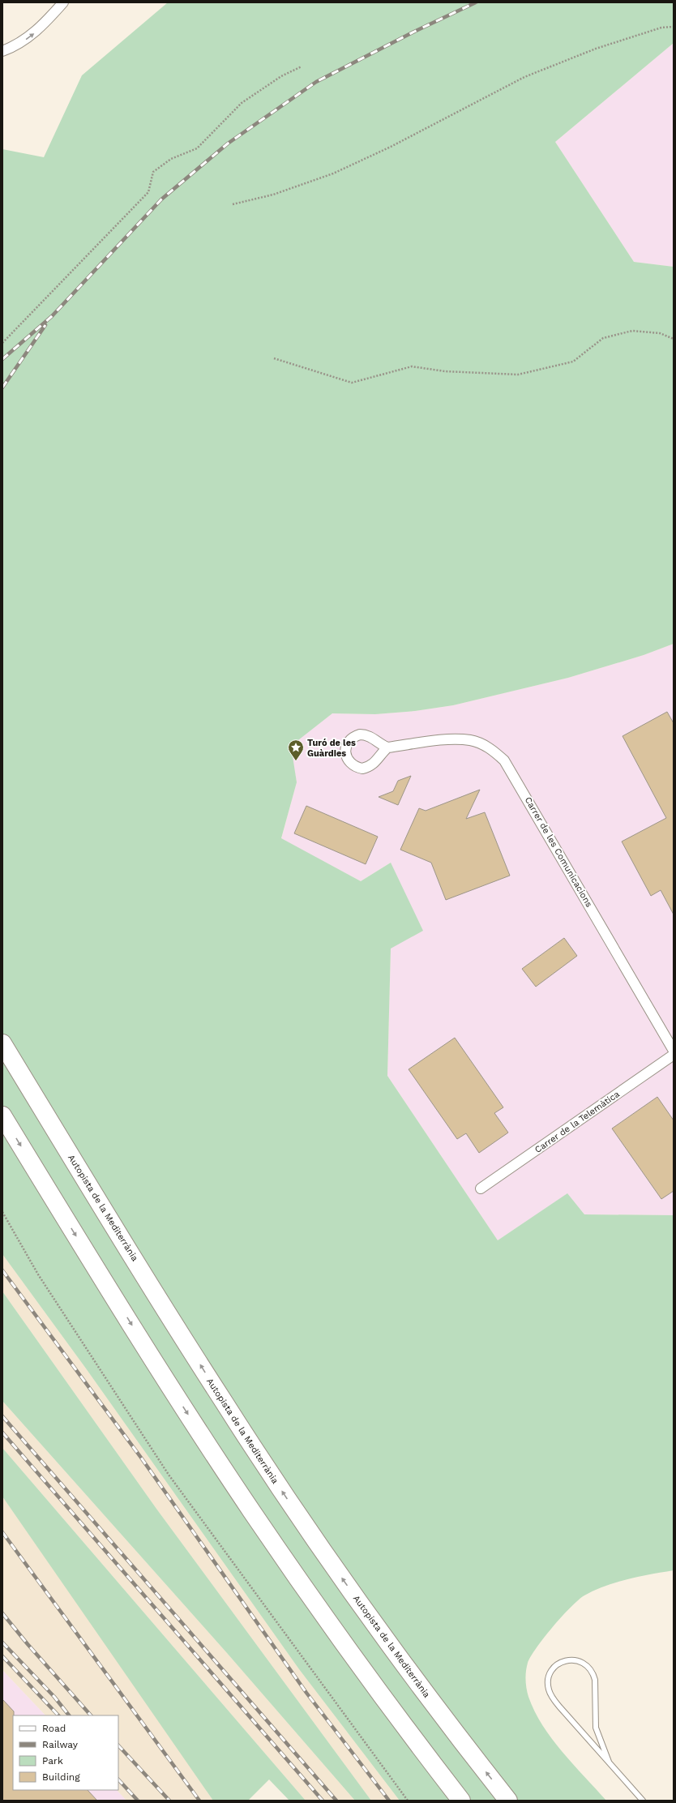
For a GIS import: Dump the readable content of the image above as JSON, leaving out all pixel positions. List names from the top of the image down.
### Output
{
  "streets": {
    "highway": ["Autopista de la Mediterrània"],
    "street": ["Carrer de les Comunicacions", "Carrer de la Telemàtica"]
  },
  "places": {
    "place": ["Turó de les Guàrdies"]
  },
  "legend": [
    "Road",
    "Railway",
    "Park",
    "Building"
  ]
}
